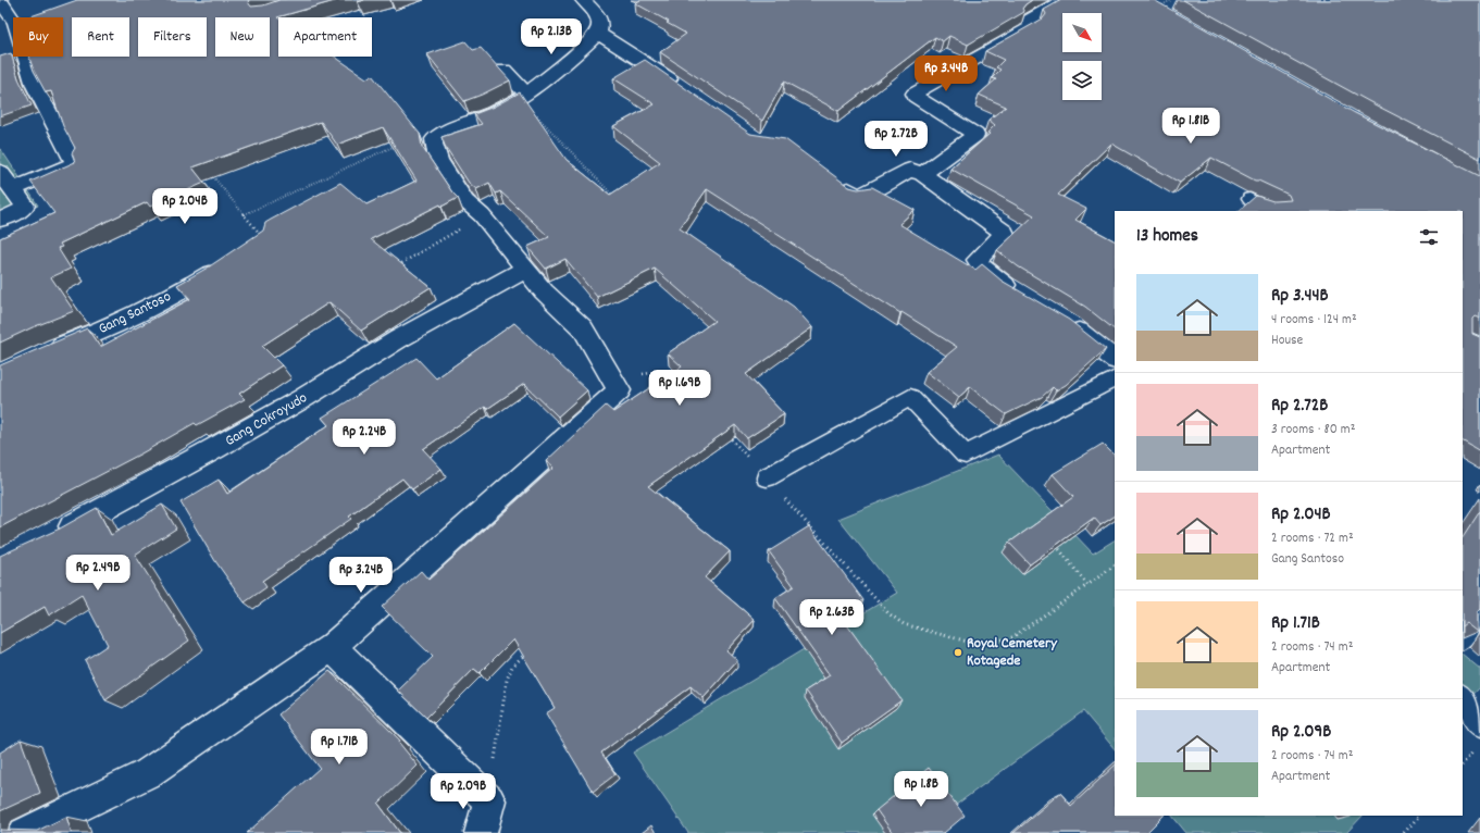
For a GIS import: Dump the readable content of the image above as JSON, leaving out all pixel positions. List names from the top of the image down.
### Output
{
  "streets": {
    "street": ["Gang Santoso", "Gang Cokroyudo"]
  },
  "places": ["Royal Cemetery Kotagede"],
  "north": "bottom right",
  "page": {
    "chip": [
      "Buy",
      "Rent",
      "Filters",
      "New",
      "Apartment"
    ],
    "price": [
      "Rp 2.13B",
      "Rp 3.44B",
      "Rp 1.81B",
      "Rp 2.72B",
      "Rp 2.04B",
      "Rp 1.69B",
      "Rp 2.24B",
      "Rp 2.49B",
      "Rp 3.24B",
      "Rp 2.63B",
      "Rp 1.71B",
      "Rp 1.8B",
      "Rp 2.09B"
    ],
    "heading": "13 homes",
    "list": [
      {
        "name": "Rp 3.44B",
        "note": "4 rooms · 124 m² · House"
      },
      {
        "name": "Rp 2.72B",
        "note": "3 rooms · 80 m² · Apartment"
      },
      {
        "name": "Rp 2.04B",
        "note": "2 rooms · 72 m² · Gang Santoso"
      },
      {
        "name": "Rp 1.71B",
        "note": "2 rooms · 74 m² · Apartment"
      },
      {
        "name": "Rp 2.09B",
        "note": "2 rooms · 74 m² · Apartment"
      }
    ]
  }
}
